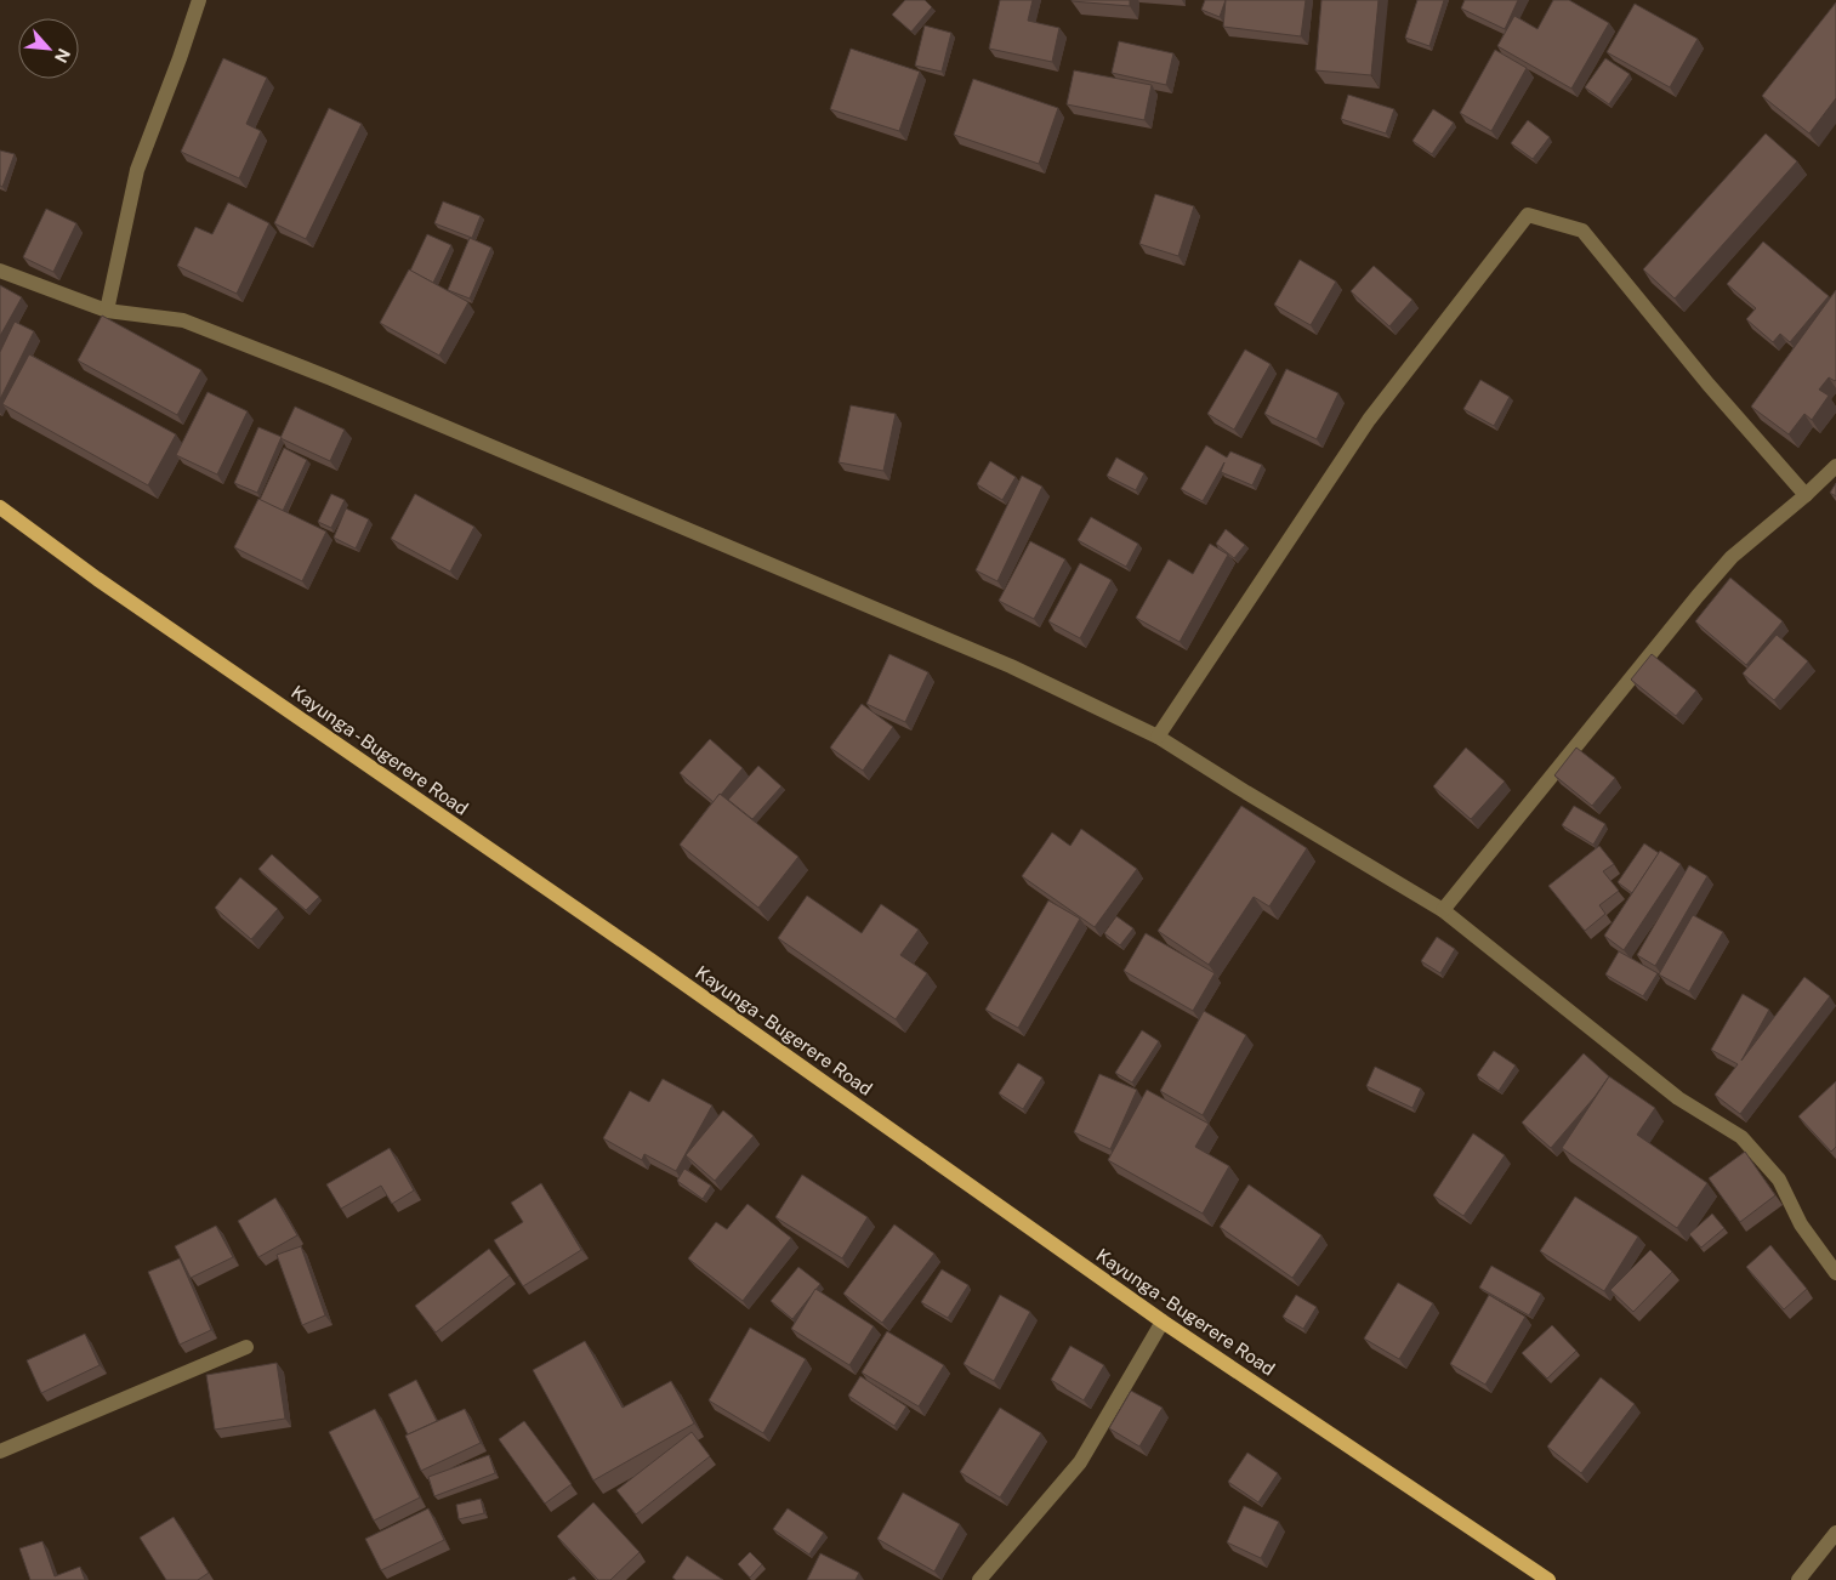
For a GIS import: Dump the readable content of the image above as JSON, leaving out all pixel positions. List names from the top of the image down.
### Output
{
  "streets": {
    "main road": ["Kayunga - Bugerere Road"]
  },
  "north": "bottom right"
}
